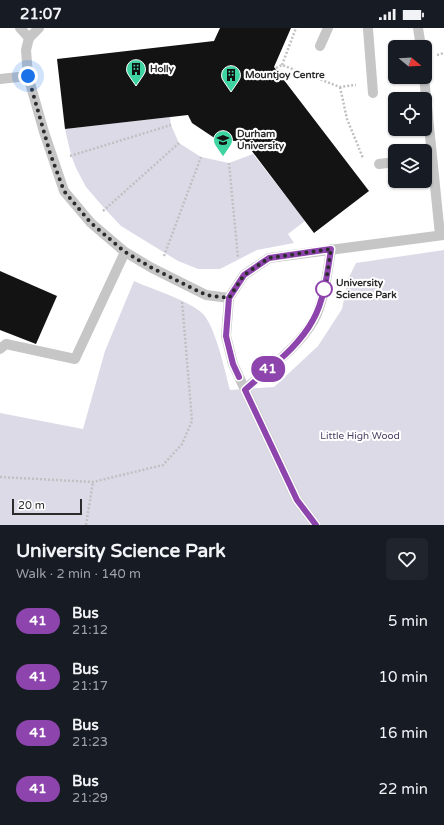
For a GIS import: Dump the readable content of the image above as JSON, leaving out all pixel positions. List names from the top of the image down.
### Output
{
  "parks": ["Little High Wood"],
  "places": {
    "building": ["Holly", "Mountjoy Centre"],
    "school or university": ["Durham University"],
    "other": ["University Science Park"]
  },
  "lines": ["bus line 41"],
  "scale_bar": "20 m",
  "north": "right",
  "page": {
    "status": "21:07",
    "on_map": "41",
    "scale": "20 m",
    "heading": ["University Science Park", "Walk · 2 min · 140 m"],
    "list": [
      {
        "mark": "41",
        "name": "Bus",
        "note": "21:12",
        "value": "5 min"
      },
      {
        "mark": "41",
        "name": "Bus",
        "note": "21:17",
        "value": "10 min"
      },
      {
        "mark": "41",
        "name": "Bus",
        "note": "21:23",
        "value": "16 min"
      },
      {
        "mark": "41",
        "name": "Bus",
        "note": "21:29",
        "value": "22 min"
      }
    ]
  }
}
